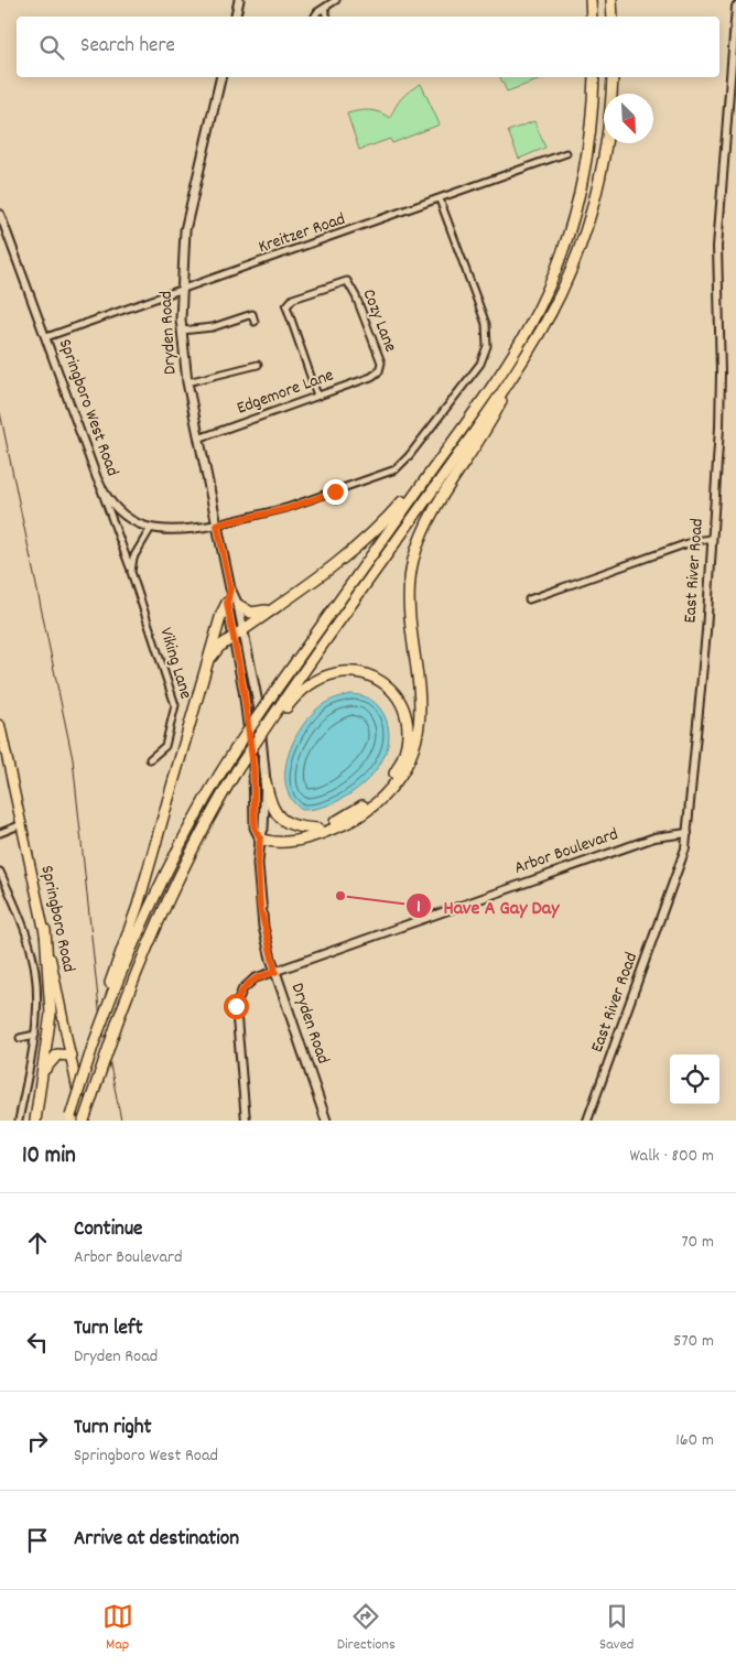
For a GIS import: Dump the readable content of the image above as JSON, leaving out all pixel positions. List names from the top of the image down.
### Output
{
  "streets": {
    "main road": ["Dryden Road", "Springboro Road"],
    "street": [
      "Kreitzer Road",
      "Cozy Lane",
      "Edgemore Lane",
      "Springboro West Road",
      "East River Road",
      "Viking Lane",
      "Arbor Boulevard"
    ]
  },
  "crossings": [
    ["Kreitzer Road", "Dryden Road"],
    ["Kreitzer Road", "Springboro West Road"],
    ["Cozy Lane", "Edgemore Lane"],
    ["Dryden Road", "Edgemore Lane"],
    ["Dryden Road", "Springboro West Road"],
    ["Dryden Road", "Arbor Boulevard"],
    ["Springboro West Road", "Viking Lane"],
    ["East River Road", "Arbor Boulevard"]
  ],
  "places": ["Have A Gay Day"],
  "north": "bottom right",
  "page": {
    "search": "Search here",
    "heading": ["10 min", "Walk · 800 m"],
    "list": [
      ["Continue", "Arbor Boulevard", "70 m"],
      ["Turn left", "Dryden Road", "570 m"],
      ["Turn right", "Springboro West Road", "160 m"],
      "Arrive at destination"
    ],
    "nav": ["Map", "Directions", "Saved"]
  }
}
